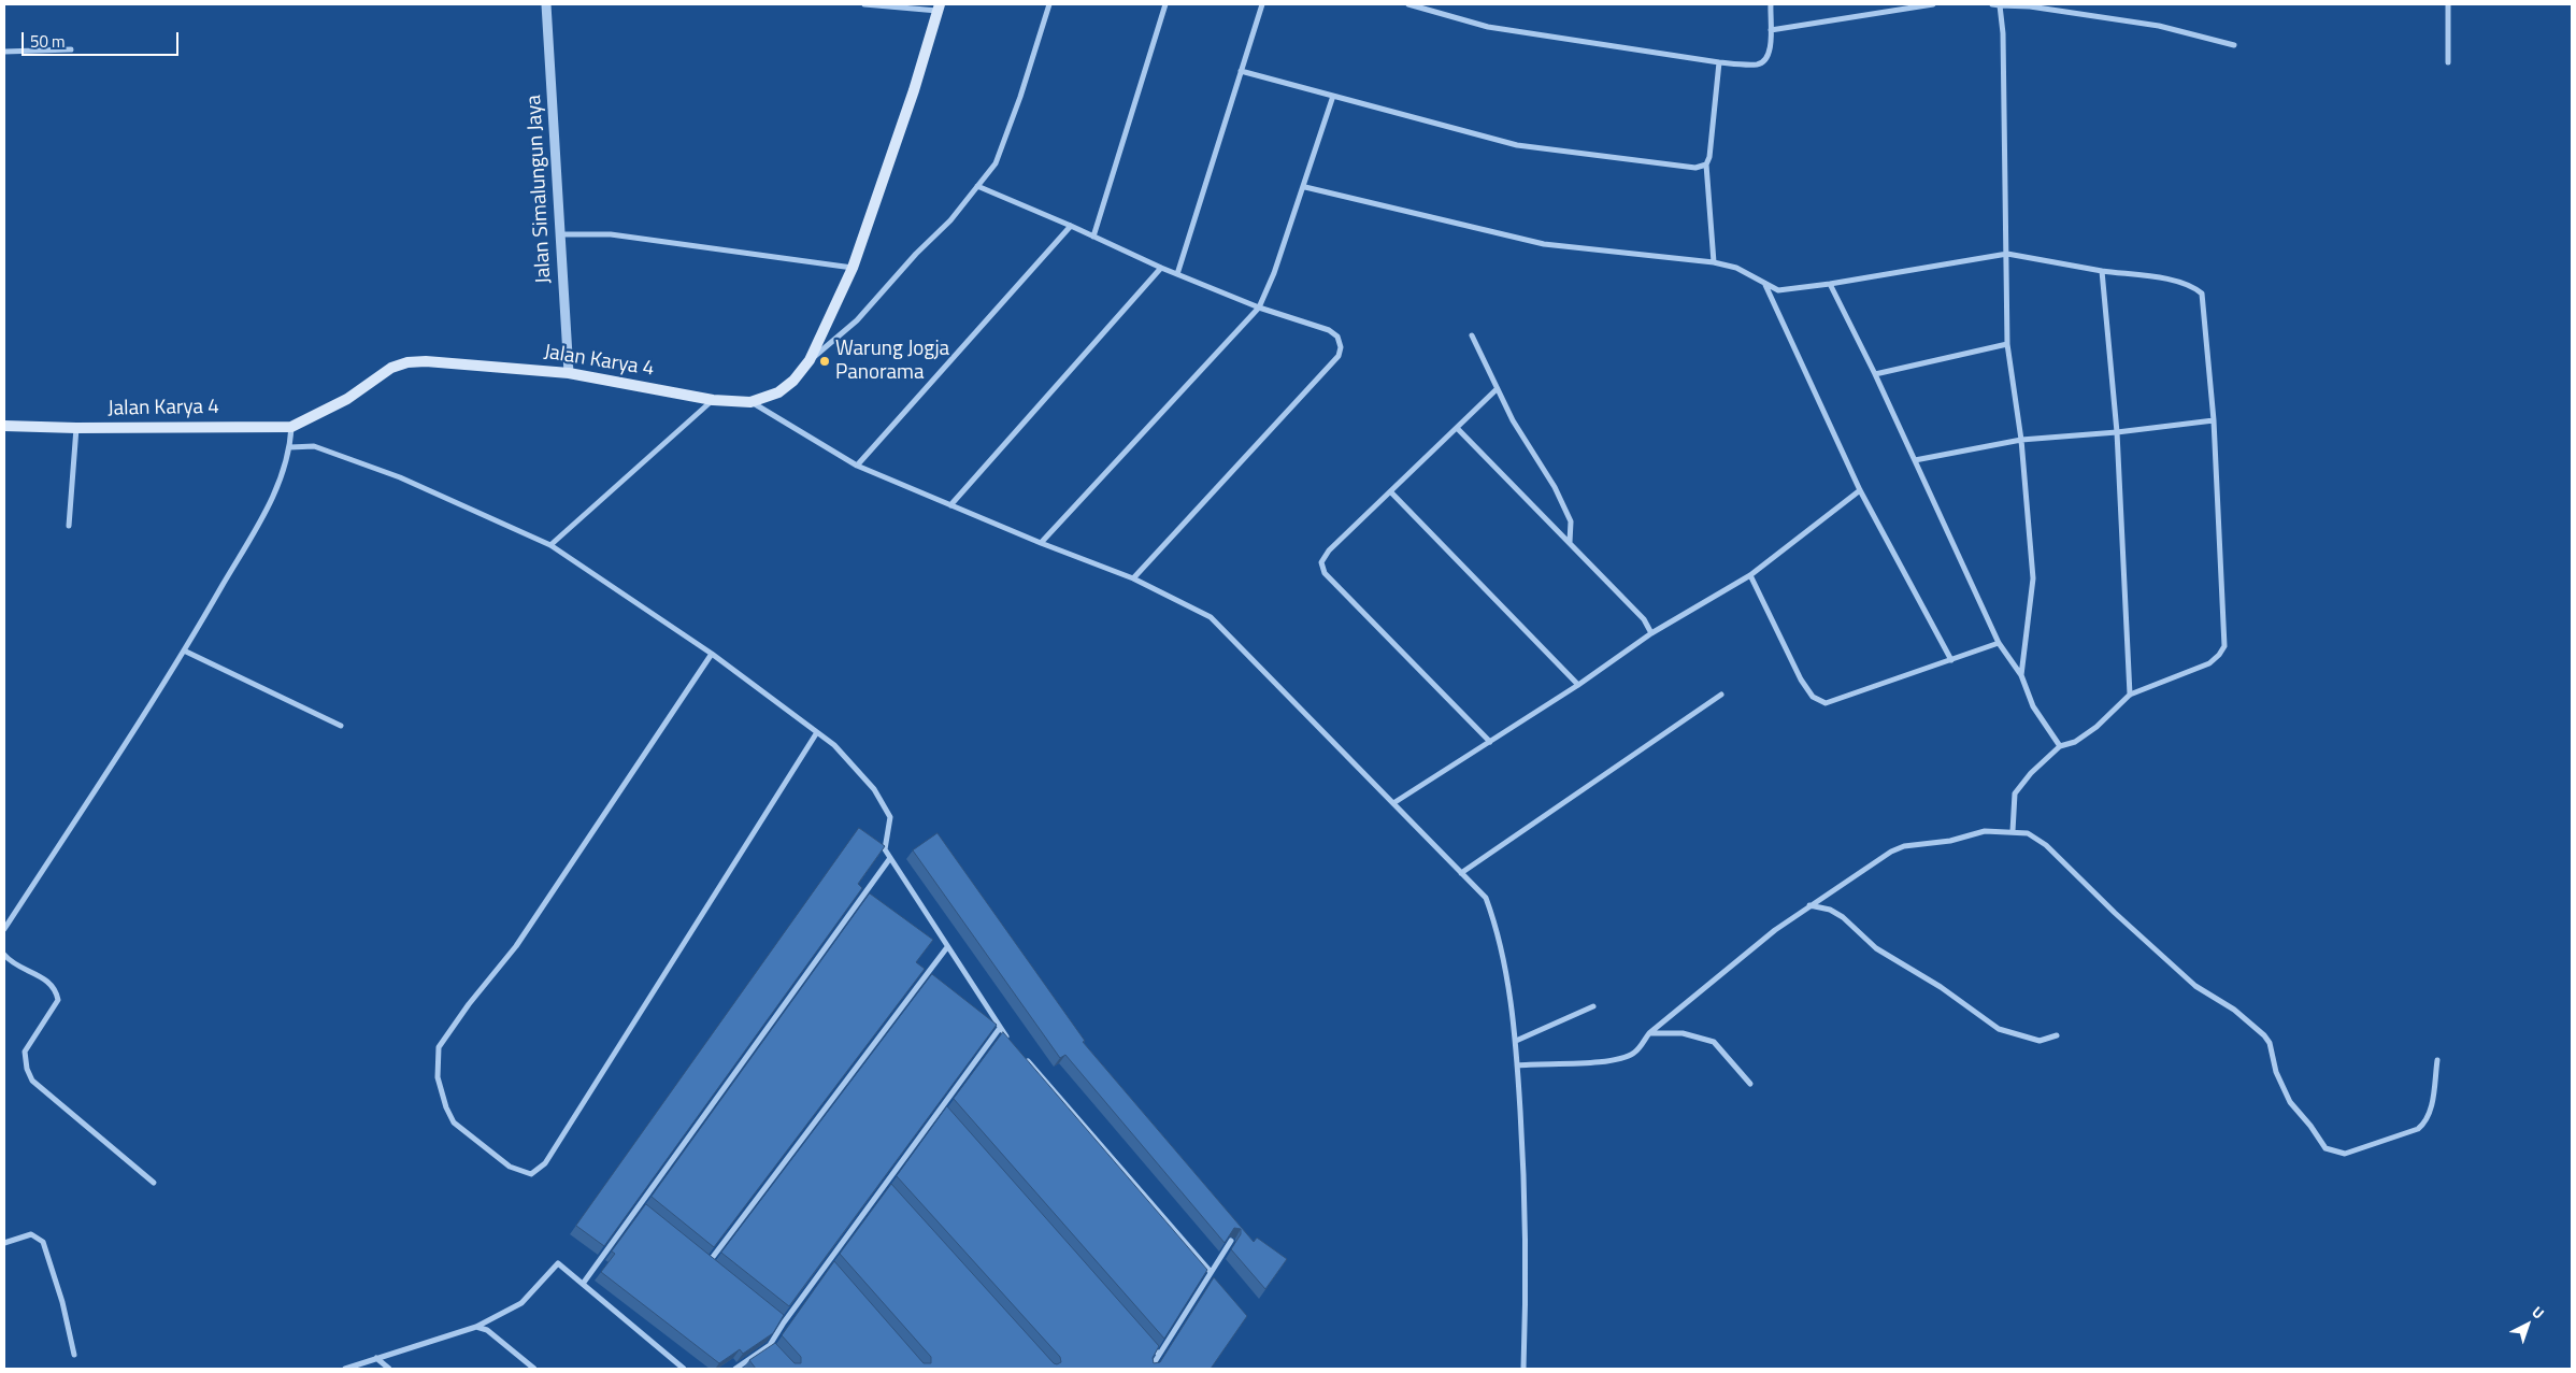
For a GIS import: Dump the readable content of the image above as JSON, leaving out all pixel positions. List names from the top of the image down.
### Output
{
  "streets": {
    "main road": ["Jalan Karya 4"],
    "street": ["Jalan Simalungun Jaya"]
  },
  "crossings": [
    ["Jalan Simalungun Jaya", "Jalan Karya 4"]
  ],
  "places": ["Warung Jogja Panorama"],
  "scale_bar": "50 m",
  "north": "top right"
}
